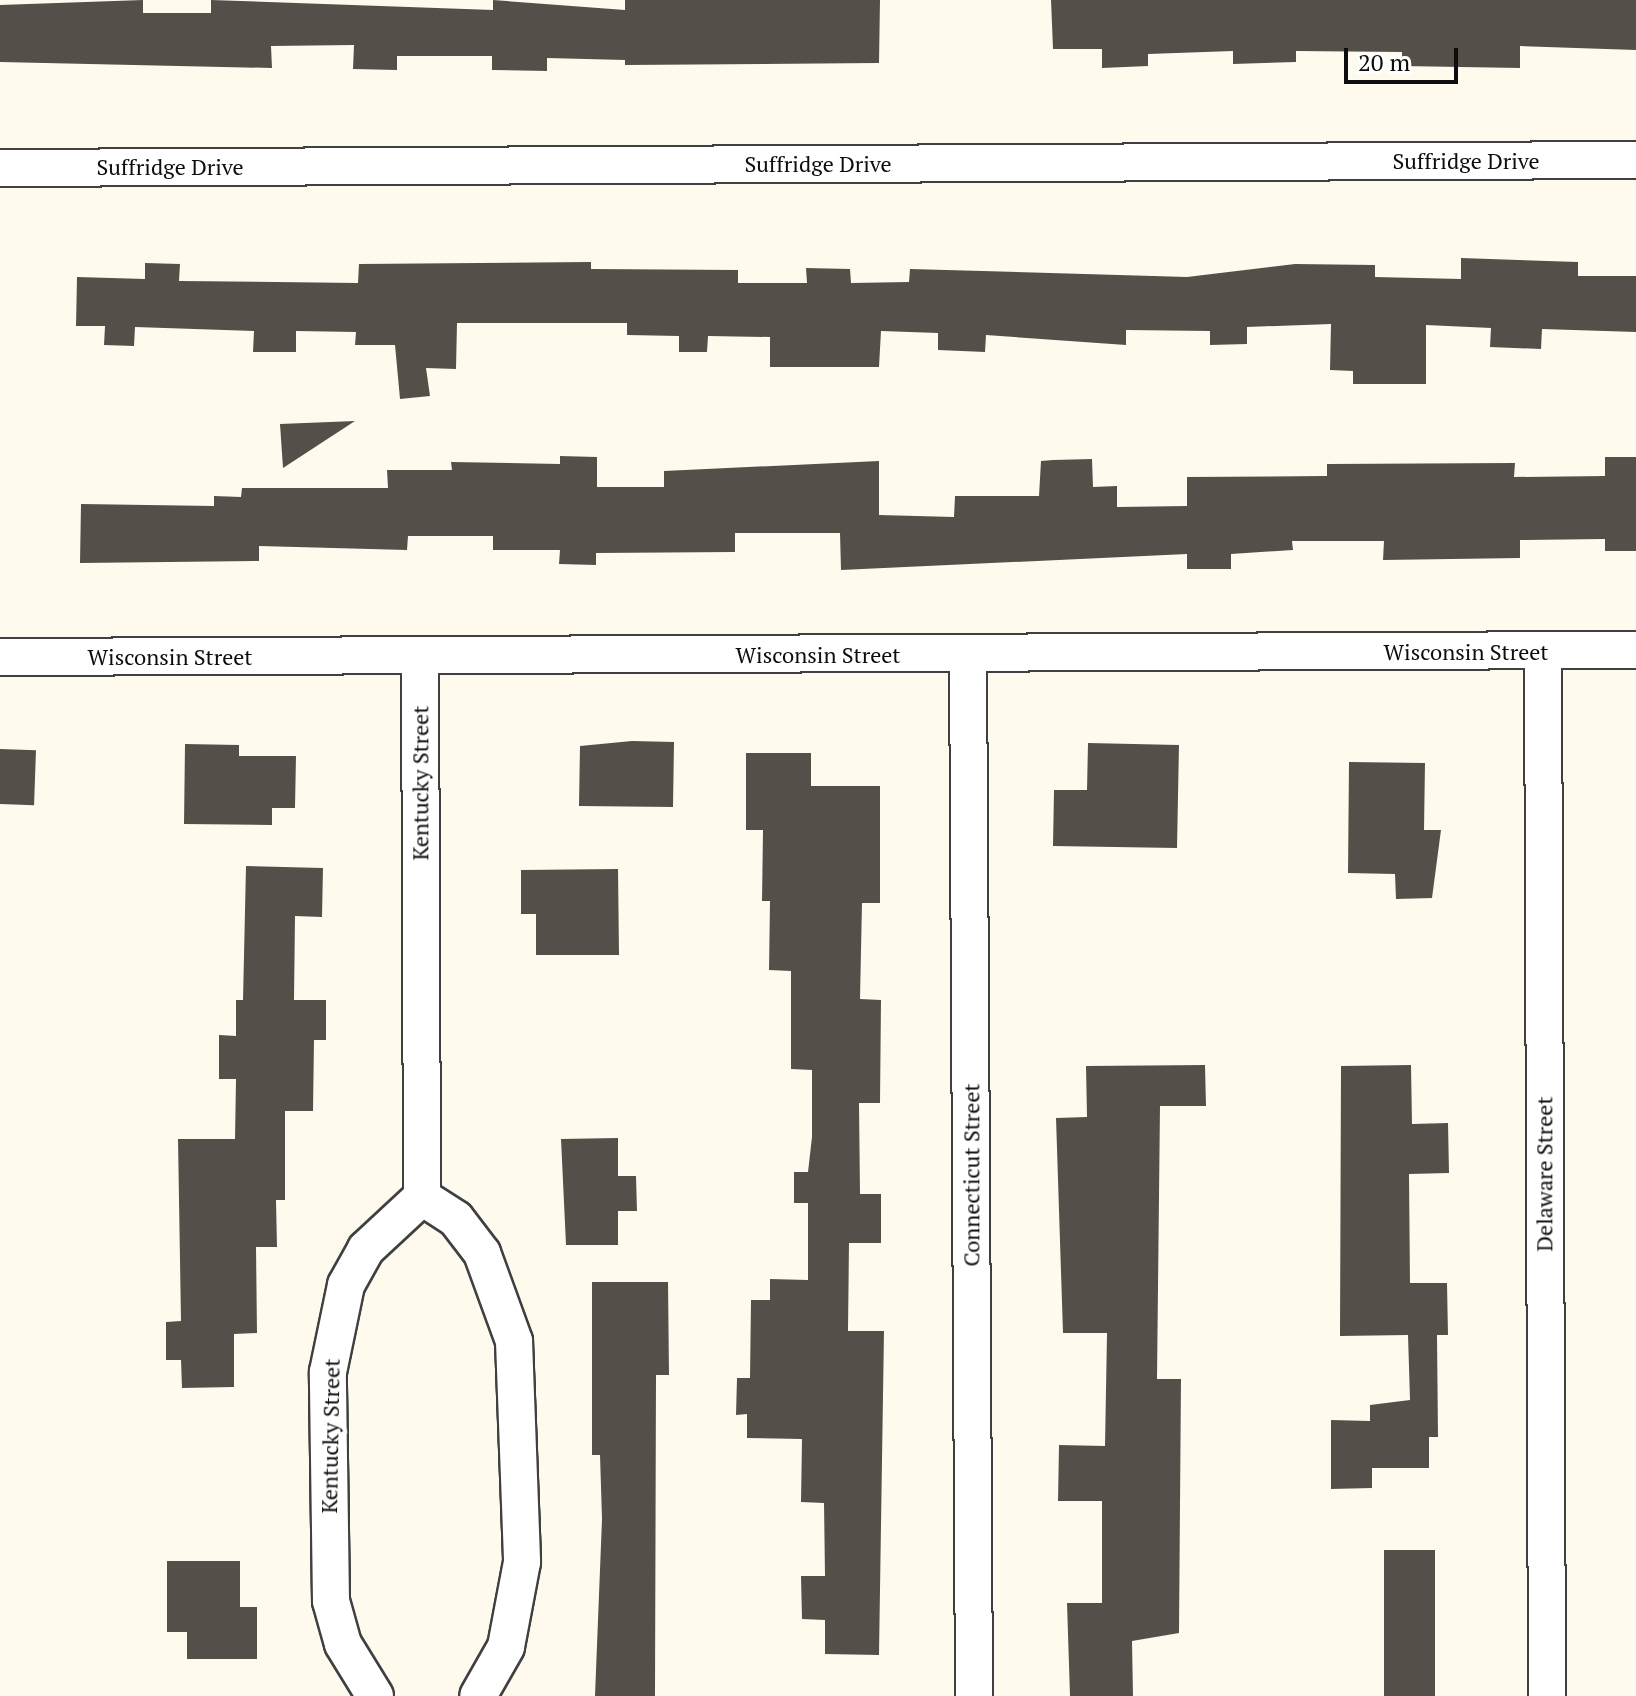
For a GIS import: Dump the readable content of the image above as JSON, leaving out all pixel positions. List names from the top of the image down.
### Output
{
  "streets": {
    "street": [
      "Suffridge Drive",
      "Wisconsin Street",
      "Kentucky Street",
      "Delaware Street",
      "Connecticut Street"
    ]
  },
  "crossings": [
    ["Wisconsin Street", "Kentucky Street"],
    ["Wisconsin Street", "Delaware Street"],
    ["Wisconsin Street", "Connecticut Street"]
  ],
  "scale_bar": "20 m"
}
